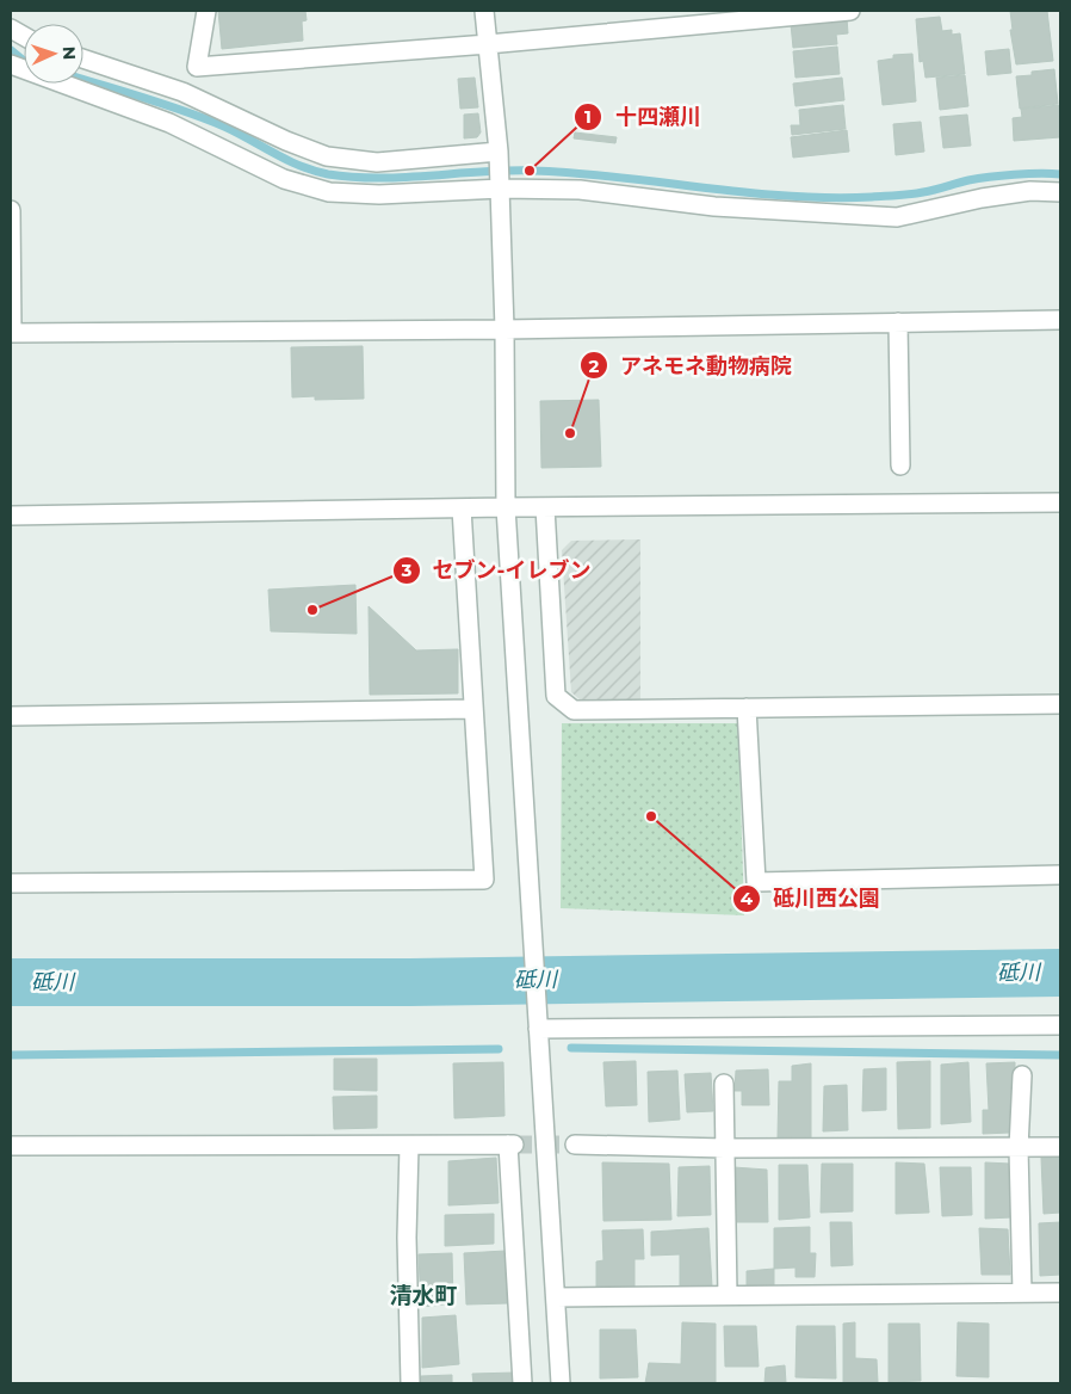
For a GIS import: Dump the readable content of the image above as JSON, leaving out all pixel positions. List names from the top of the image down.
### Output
{
  "districts": ["清水町"],
  "water": ["砥川"],
  "places": [
    "十四瀬川",
    "アネモネ動物病院",
    "セブン-イレブン",
    "砥川西公園"
  ],
  "north": "right"
}
